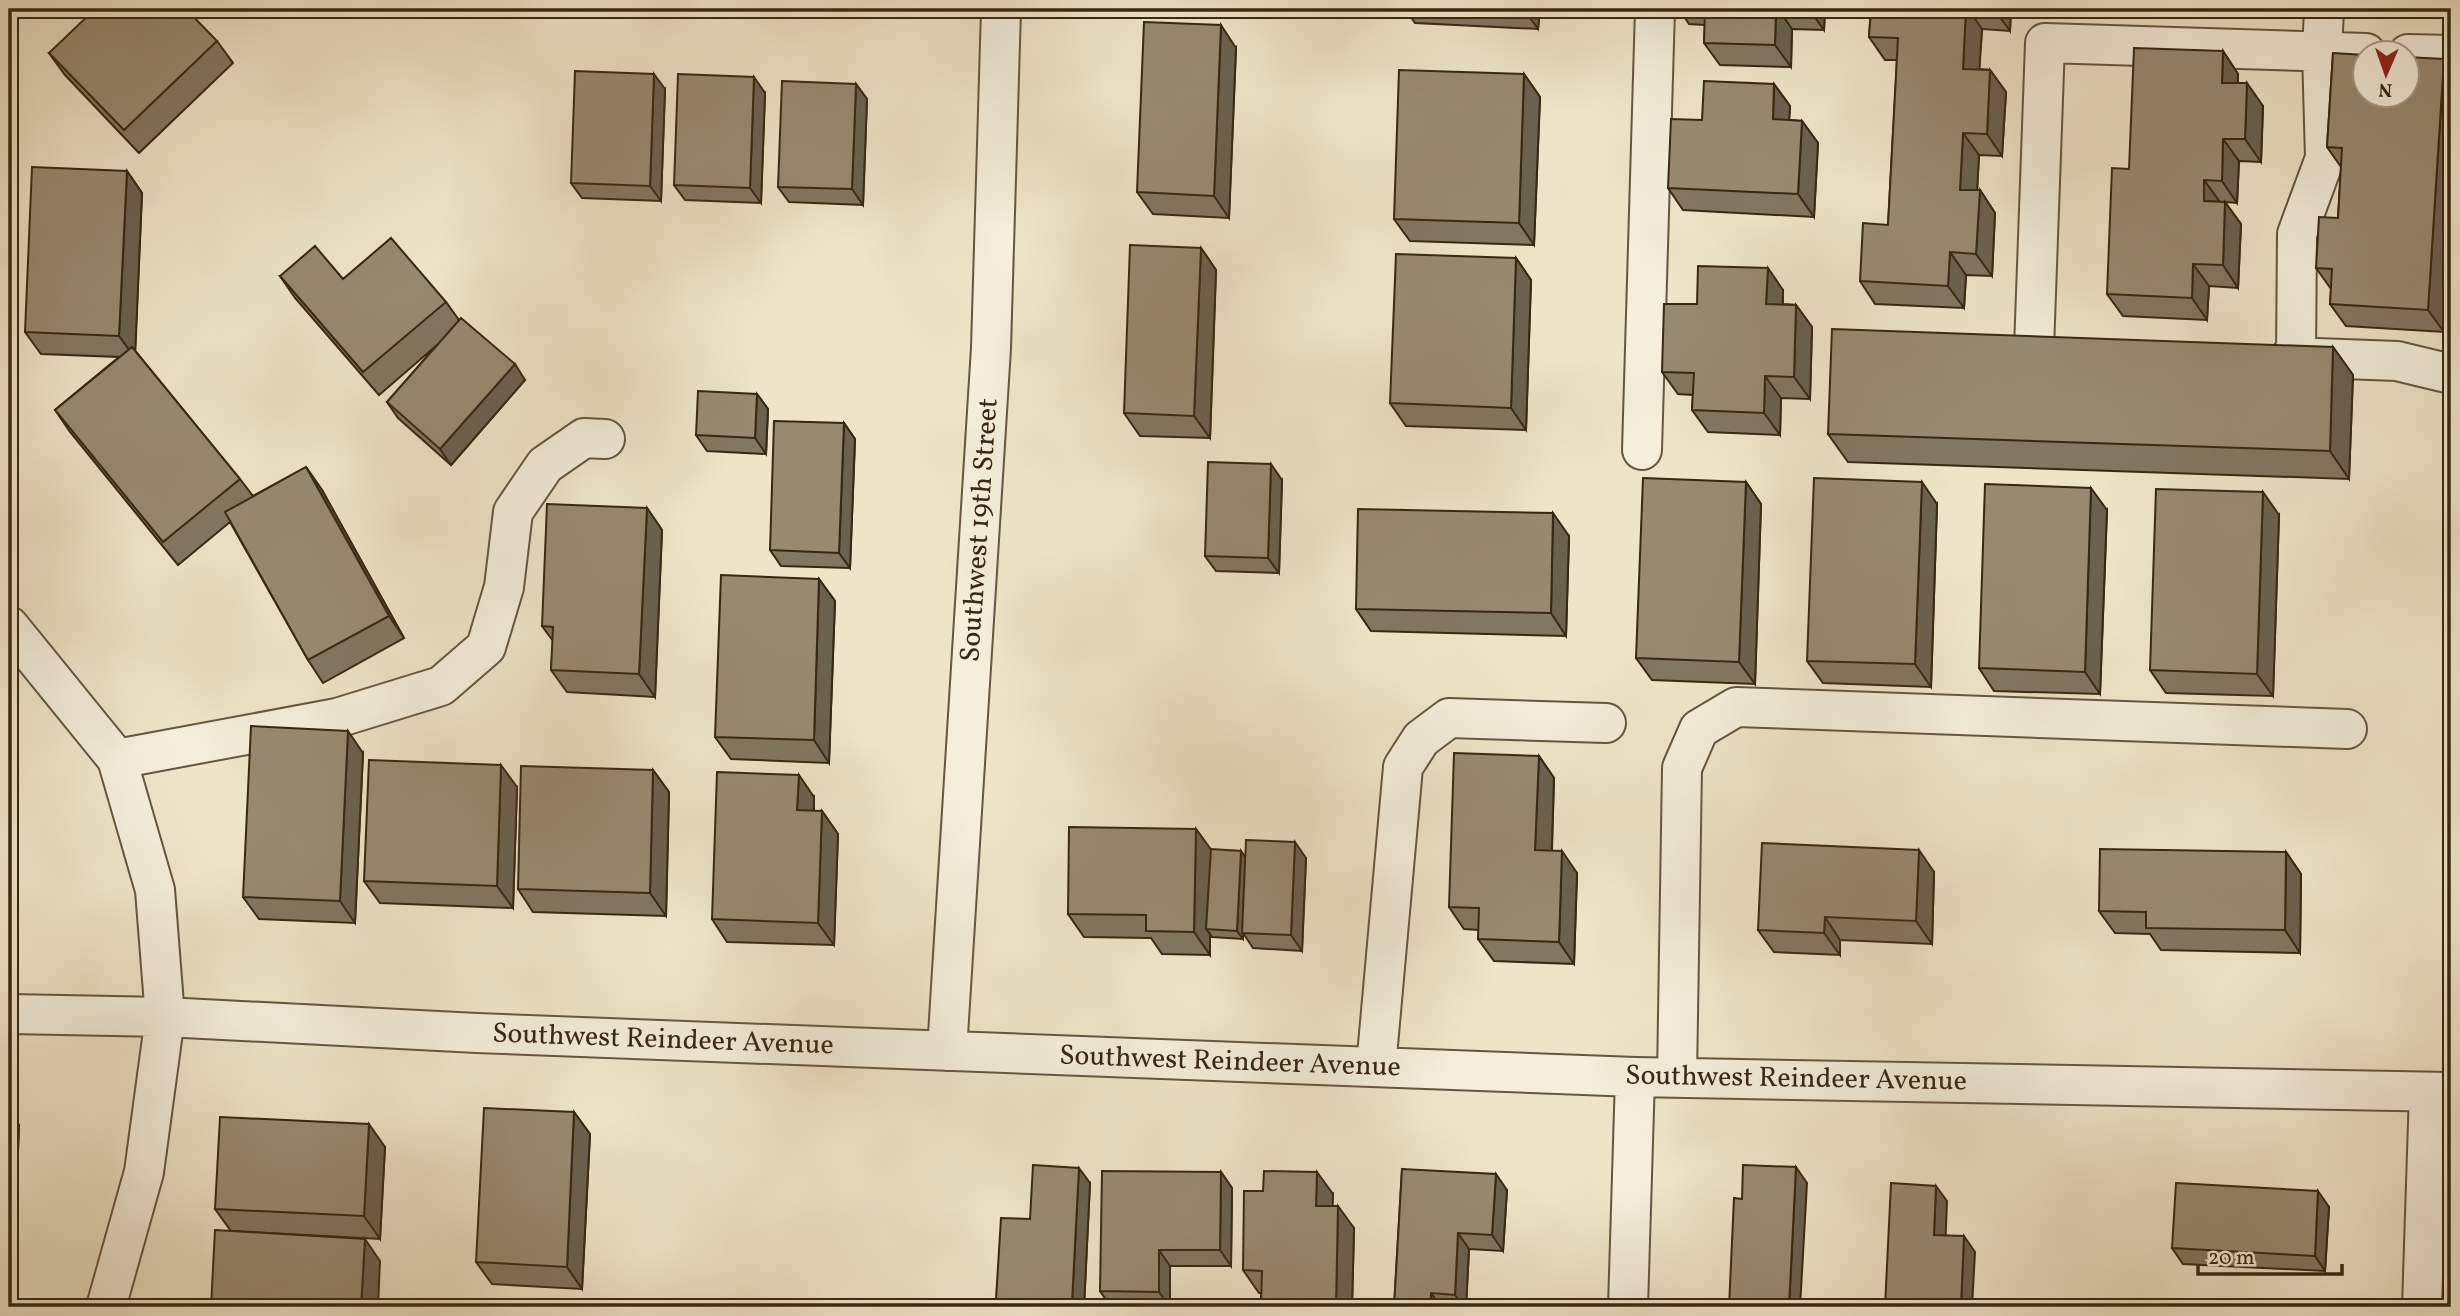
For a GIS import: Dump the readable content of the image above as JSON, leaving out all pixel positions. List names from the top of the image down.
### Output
{
  "streets": {
    "street": ["Southwest 19th Street", "Southwest Reindeer Avenue"]
  },
  "crossings": [
    ["Southwest 19th Street", "Southwest Reindeer Avenue"]
  ],
  "scale_bar": "20 m",
  "north": "bottom"
}
